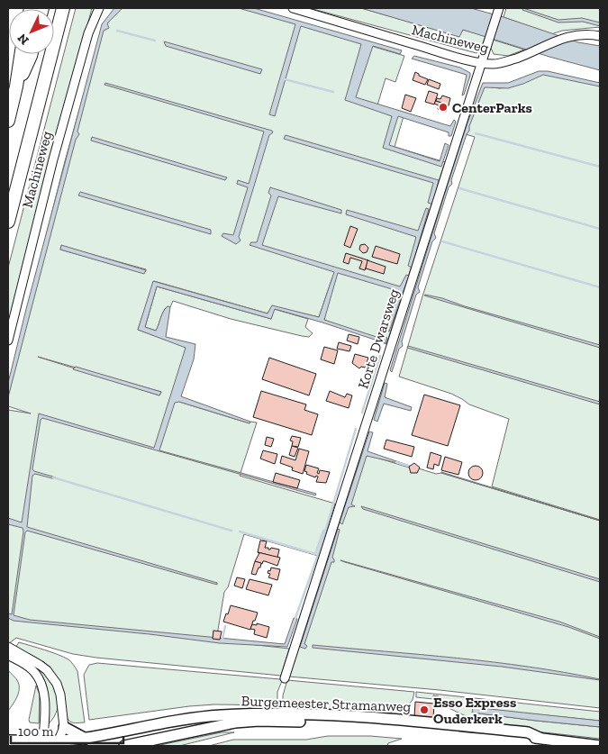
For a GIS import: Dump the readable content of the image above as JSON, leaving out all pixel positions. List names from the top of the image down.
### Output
{
  "streets": {
    "main road": ["Burgemeester Stramanweg"],
    "street": ["Machineweg", "Korte Dwarsweg"]
  },
  "crossings": [
    ["Machineweg", "Korte Dwarsweg"]
  ],
  "places": ["CenterParks", "Esso Express Ouderkerk"],
  "scale_bar": "100 m",
  "north": "bottom left"
}
